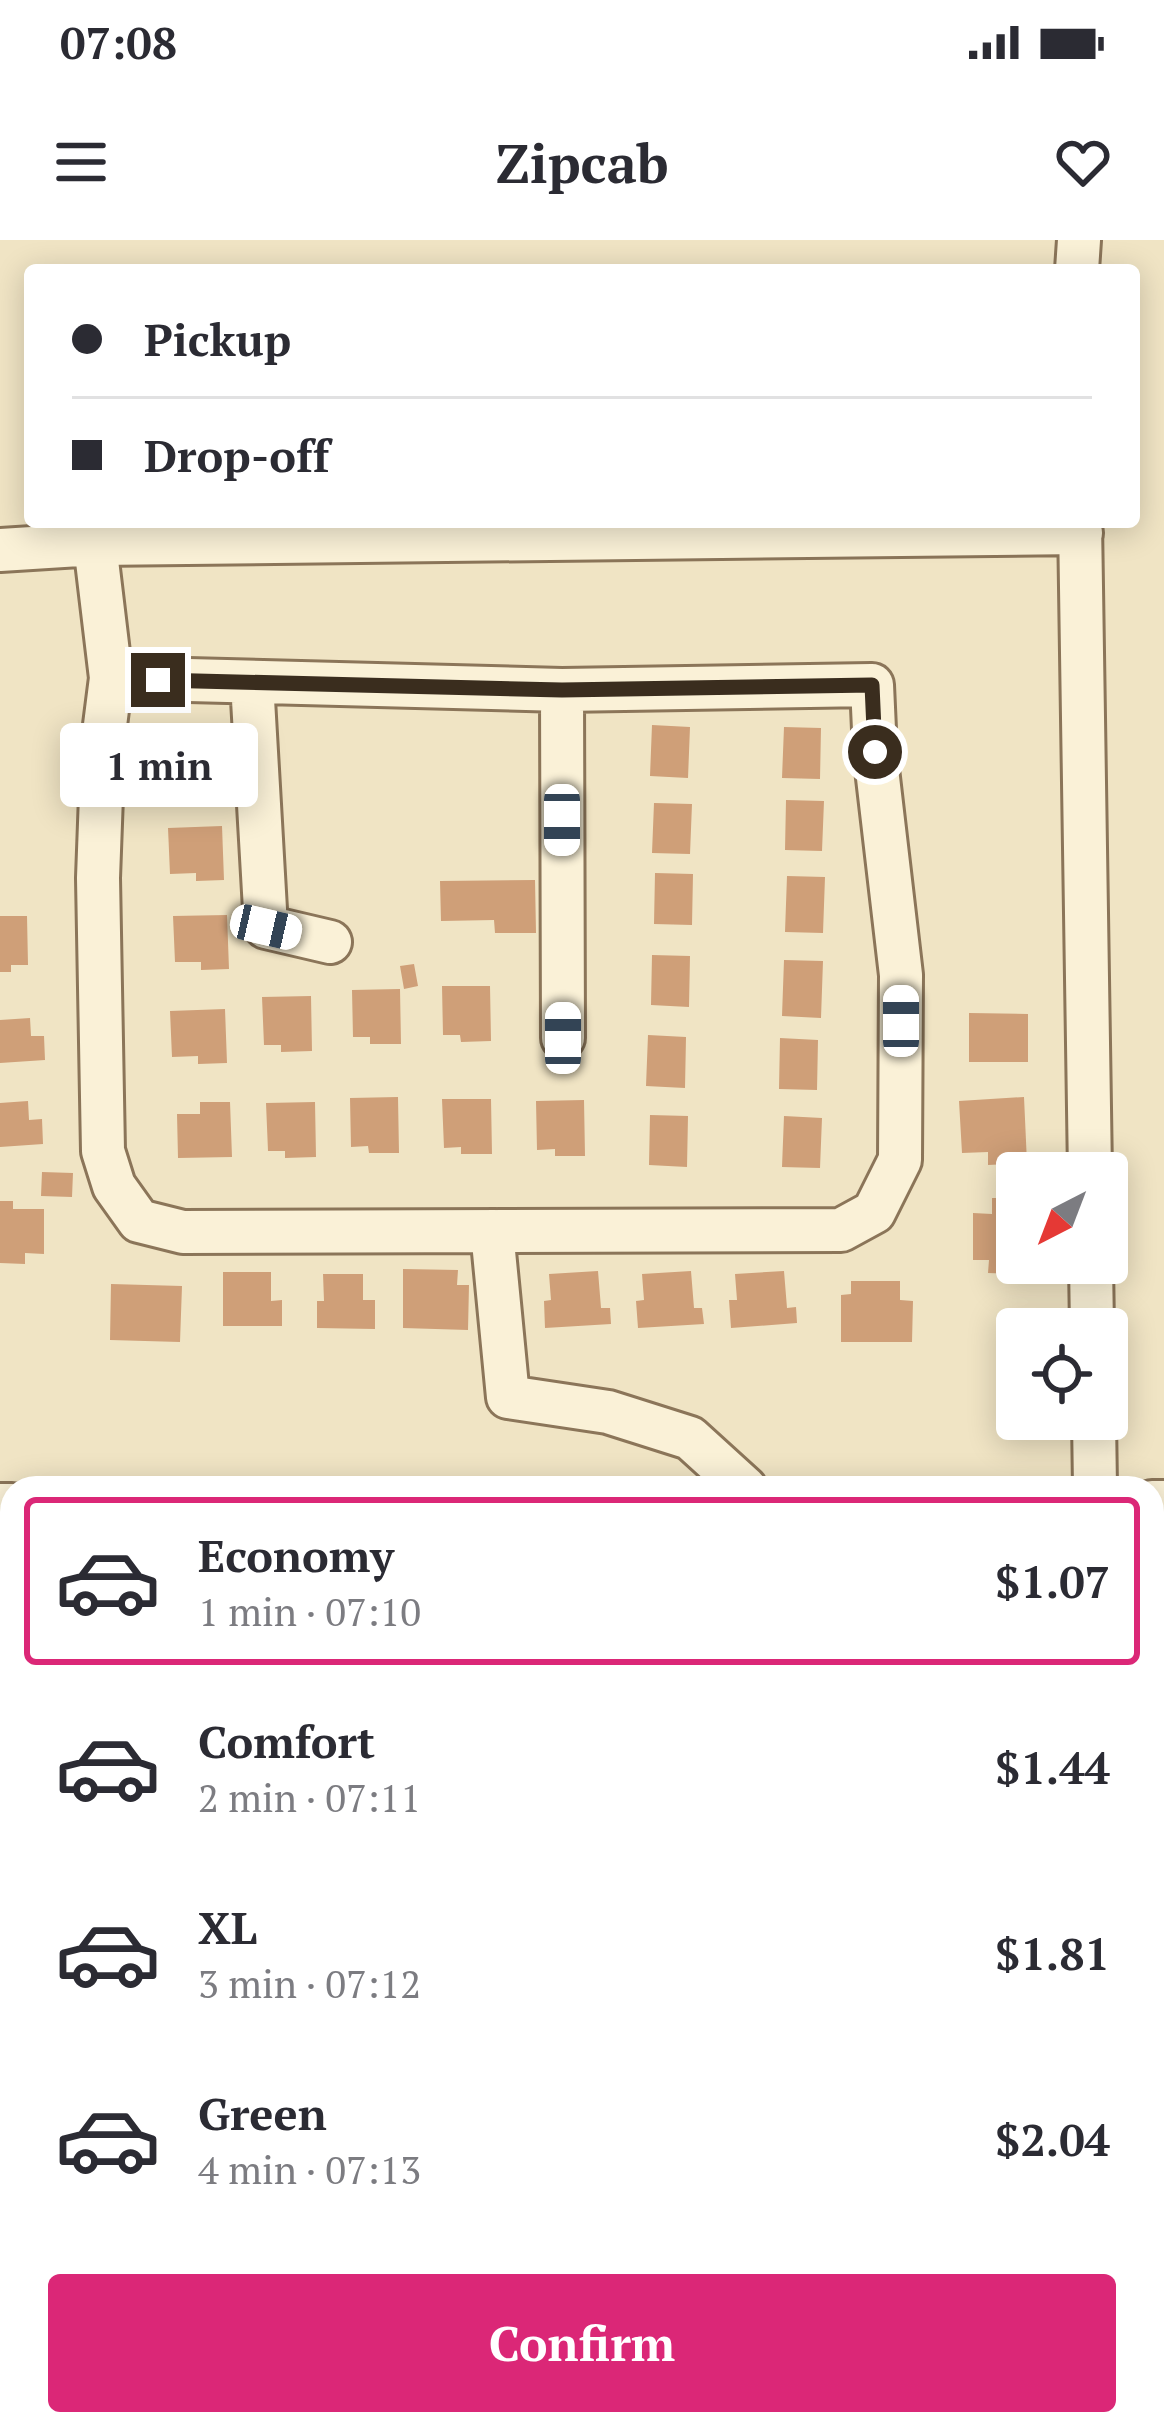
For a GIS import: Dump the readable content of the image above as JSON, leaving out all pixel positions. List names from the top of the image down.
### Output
{
  "north": "bottom left",
  "page": {
    "status": "07:08",
    "header": "Zipcab",
    "banner": ["Pickup", "Drop-off"],
    "bubble": "1 min",
    "list": [
      {
        "name": "Economy",
        "note": "1 min · 07:10",
        "value": "$1.07"
      },
      {
        "name": "Comfort",
        "note": "2 min · 07:11",
        "value": "$1.44"
      },
      {
        "name": "XL",
        "note": "3 min · 07:12",
        "value": "$1.81"
      },
      {
        "name": "Green",
        "note": "4 min · 07:13",
        "value": "$2.04"
      }
    ],
    "buttons": "Confirm"
  }
}
